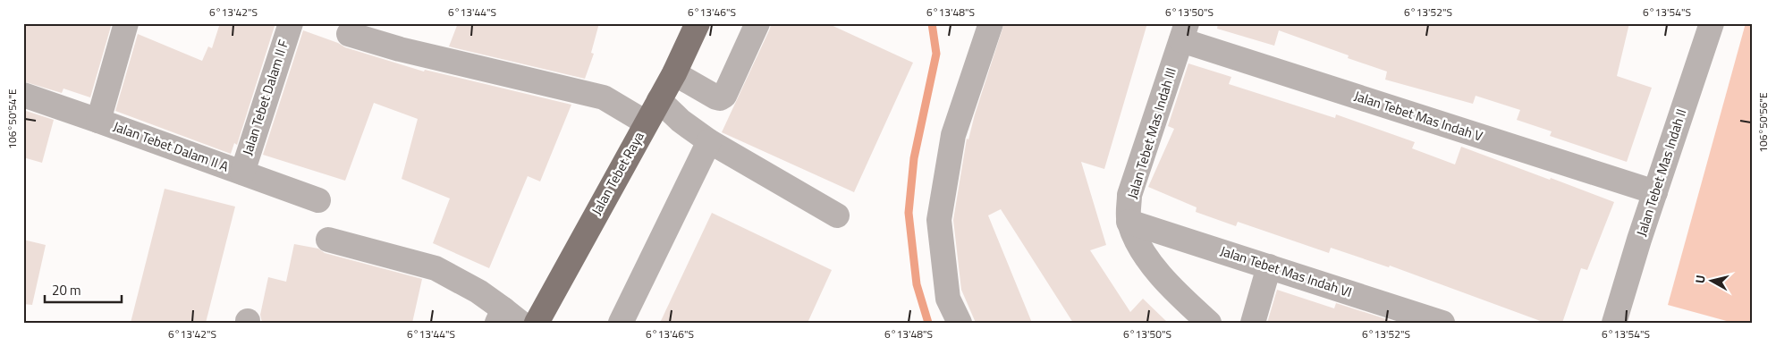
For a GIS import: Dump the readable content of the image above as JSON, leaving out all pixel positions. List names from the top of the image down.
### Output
{
  "streets": {
    "main road": ["Jalan Tebet Raya"],
    "street": [
      "Jalan Tebet Dalam II F",
      "Jalan Tebet Mas Indah V",
      "Jalan Tebet Mas Indah III",
      "Jalan Tebet Dalam II A",
      "Jalan Tebet Mas Indah II",
      "Jalan Tebet Mas Indah VI"
    ]
  },
  "crossings": [
    ["Jalan Tebet Dalam II F", "Jalan Tebet Dalam II A"],
    ["Jalan Tebet Mas Indah V", "Jalan Tebet Mas Indah III"],
    ["Jalan Tebet Mas Indah V", "Jalan Tebet Mas Indah II"],
    ["Jalan Tebet Mas Indah III", "Jalan Tebet Mas Indah VI"]
  ],
  "scale_bar": "20 m",
  "north": "left",
  "coordinates": [
    "6°13'42\"S",
    "6°13'44\"S",
    "6°13'46\"S",
    "6°13'48\"S",
    "6°13'50\"S",
    "6°13'52\"S",
    "6°13'54\"S",
    "106°50'54\"E",
    "106°50'56\"E"
  ]
}
